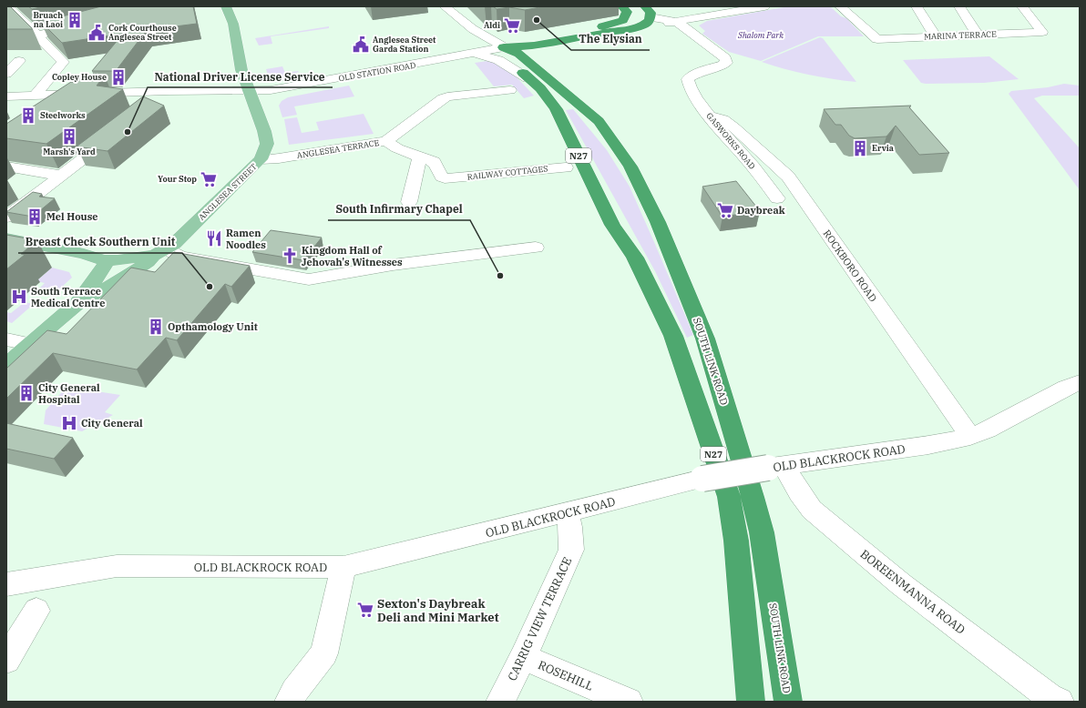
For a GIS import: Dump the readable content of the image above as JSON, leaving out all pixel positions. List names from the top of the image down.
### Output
{
  "streets": {
    "highway": ["N27", "SOUTH LINK ROAD"],
    "main road": ["ANGLESEA STREET"],
    "street": [
      "MARINA TERRACE",
      "OLD STATION ROAD",
      "GASWORKS ROAD",
      "ANGLESEA TERRACE",
      "RAILWAY COTTAGES",
      "ROCKBORO ROAD",
      "OLD BLACKROCK ROAD",
      "BOREENMANNA ROAD",
      "CARRIG VIEW TERRACE",
      "ROSEHILL"
    ]
  },
  "crossings": [
    ["OLD STATION ROAD", "ANGLESEA STREET"],
    ["OLD STATION ROAD", "SOUTH LINK ROAD"],
    ["GASWORKS ROAD", "ROCKBORO ROAD"],
    ["ANGLESEA TERRACE", "ANGLESEA STREET"],
    ["N27", "SOUTH LINK ROAD"],
    ["ROCKBORO ROAD", "OLD BLACKROCK ROAD"],
    ["OLD BLACKROCK ROAD", "BOREENMANNA ROAD"],
    ["OLD BLACKROCK ROAD", "CARRIG VIEW TERRACE"],
    ["CARRIG VIEW TERRACE", "ROSEHILL"]
  ],
  "parks": ["Shalom Park"],
  "places": {
    "building": [
      "Bruach na Laoi",
      "Copley House",
      "Steelworks",
      "Marsh's Yard",
      "Ervia",
      "Mel House",
      "Opthamology Unit",
      "City General Hospital"
    ],
    "other": [
      "The Elysian",
      "National Driver License Service",
      "South Infirmary Chapel",
      "Breast Check Southern Unit"
    ],
    "supermarket": [
      "Aldi",
      "Your Stop",
      "Daybreak",
      "Sexton's Daybreak Deli and Mini Market"
    ],
    "public building": ["Cork Courthouse Anglesea Street", "Anglesea Street Garda Station"],
    "restaurant": ["Ramen Noodles"],
    "church": ["Kingdom Hall of Jehovah's Witnesses"],
    "hospital": ["South Terrace Medical Centre", "City General"]
  }
}
